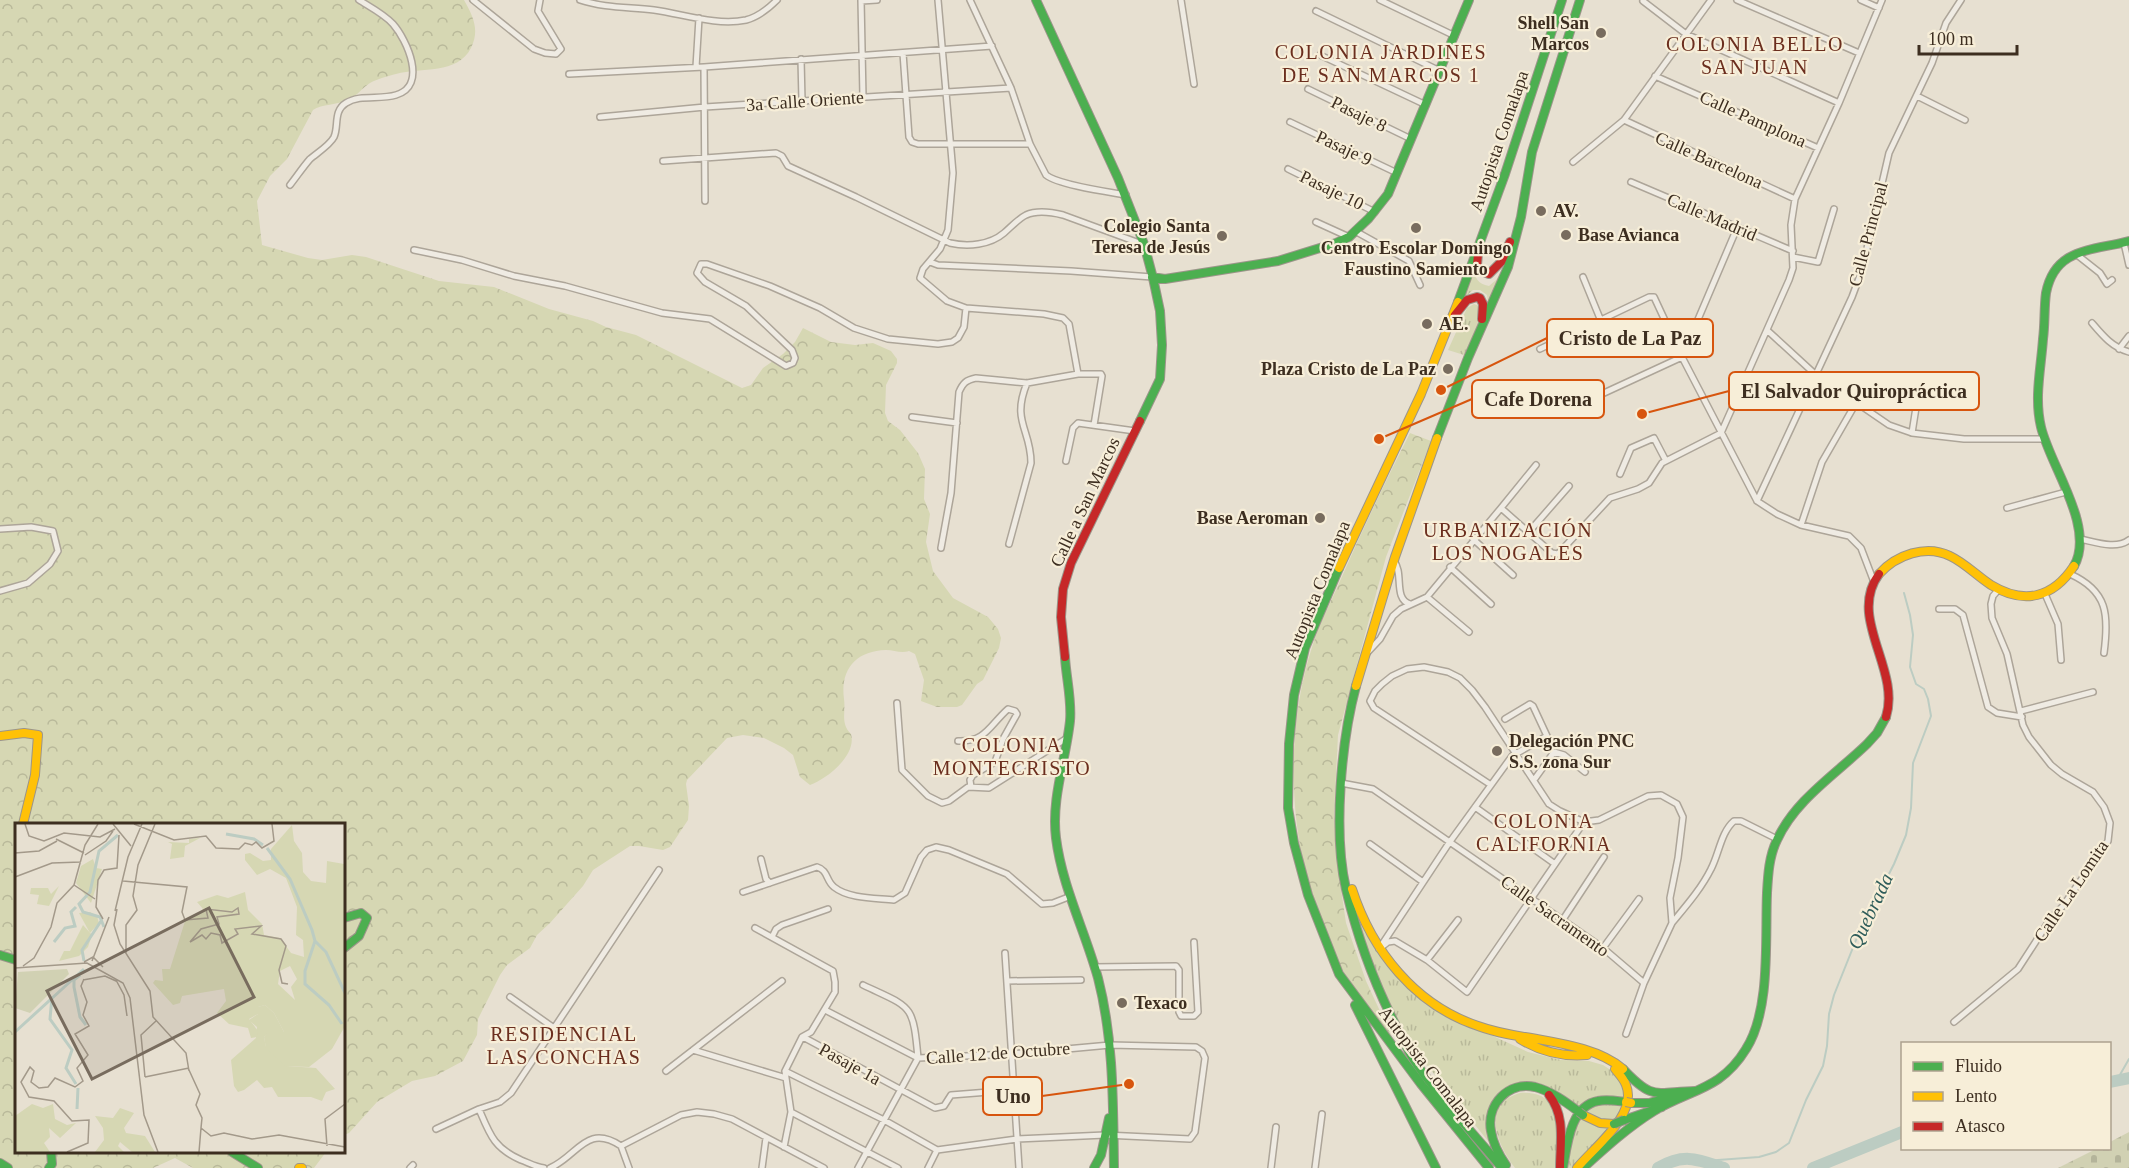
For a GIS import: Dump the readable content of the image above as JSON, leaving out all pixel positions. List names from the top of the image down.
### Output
{
  "streets": {
    "main road": ["Autopista Comalapa", "Calle a San Marcos"],
    "street": [
      "3a Calle Oriente",
      "Pasaje 8",
      "Calle Pamplona",
      "Pasaje 9",
      "Calle Barcelona",
      "Pasaje 10",
      "Calle Madrid",
      "Calle Principal",
      "Calle La Lomita",
      "Calle Sacramento",
      "Calle 12 de Octubre",
      "Pasaje 1a"
    ]
  },
  "crossings": [
    ["Autopista Comalapa", "Calle Sacramento"],
    ["Calle a San Marcos", "Calle 12 de Octubre"],
    ["Calle 12 de Octubre", "Pasaje 1a"]
  ],
  "districts": [
    "COLONIA BELLO SAN JUAN",
    "COLONIA JARDINES DE SAN MARCOS 1",
    "URBANIZACIÓN LOS NOGALES",
    "COLONIA MONTECRISTO",
    "COLONIA CALIFORNIA",
    "RESIDENCIAL LAS CONCHAS"
  ],
  "water": ["Quebrada"],
  "places": [
    "Shell San Marcos",
    "AV.",
    "Centro Escolar Domingo Faustino Samiento",
    "Base Avianca",
    "Colegio Santa Teresa de Jesús",
    "AE.",
    "Plaza Cristo de La Paz",
    "Cristo de La Paz",
    "El Salvador Quiropráctica",
    "Cafe Dorena",
    "Base Aeroman",
    "Delegación PNC S.S. zona Sur",
    "Texaco",
    "Uno"
  ],
  "legend": ["Fluido", "Lento", "Atasco"],
  "scale_bar": "100 m"
}
